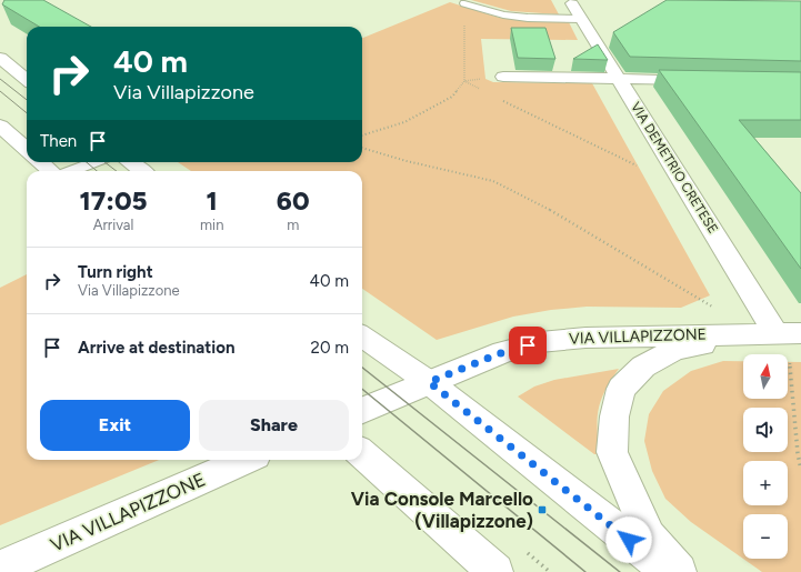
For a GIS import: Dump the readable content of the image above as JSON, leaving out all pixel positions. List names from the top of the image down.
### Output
{
  "streets": {
    "street": ["VIA DEMETRIO CRETESE", "VIA VILLAPIZZONE"]
  },
  "crossings": [
    ["VIA DEMETRIO CRETESE", "VIA VILLAPIZZONE"]
  ],
  "places": {
    "transit": ["Via Console Marcello (Villapizzone)"]
  },
  "north": "top",
  "page": {
    "turn": ["40 m", "Via Villapizzone"],
    "then": "Then",
    "eta": [
      "17:05",
      "Arrival",
      "1",
      "min",
      "60",
      "m"
    ],
    "list": [
      {
        "name": "Turn right",
        "note": "Via Villapizzone",
        "value": "40 m"
      },
      {
        "name": "Arrive at destination",
        "value": "20 m"
      }
    ],
    "map_buttons": ["+", "−"],
    "buttons": ["Exit", "Share"]
  }
}
